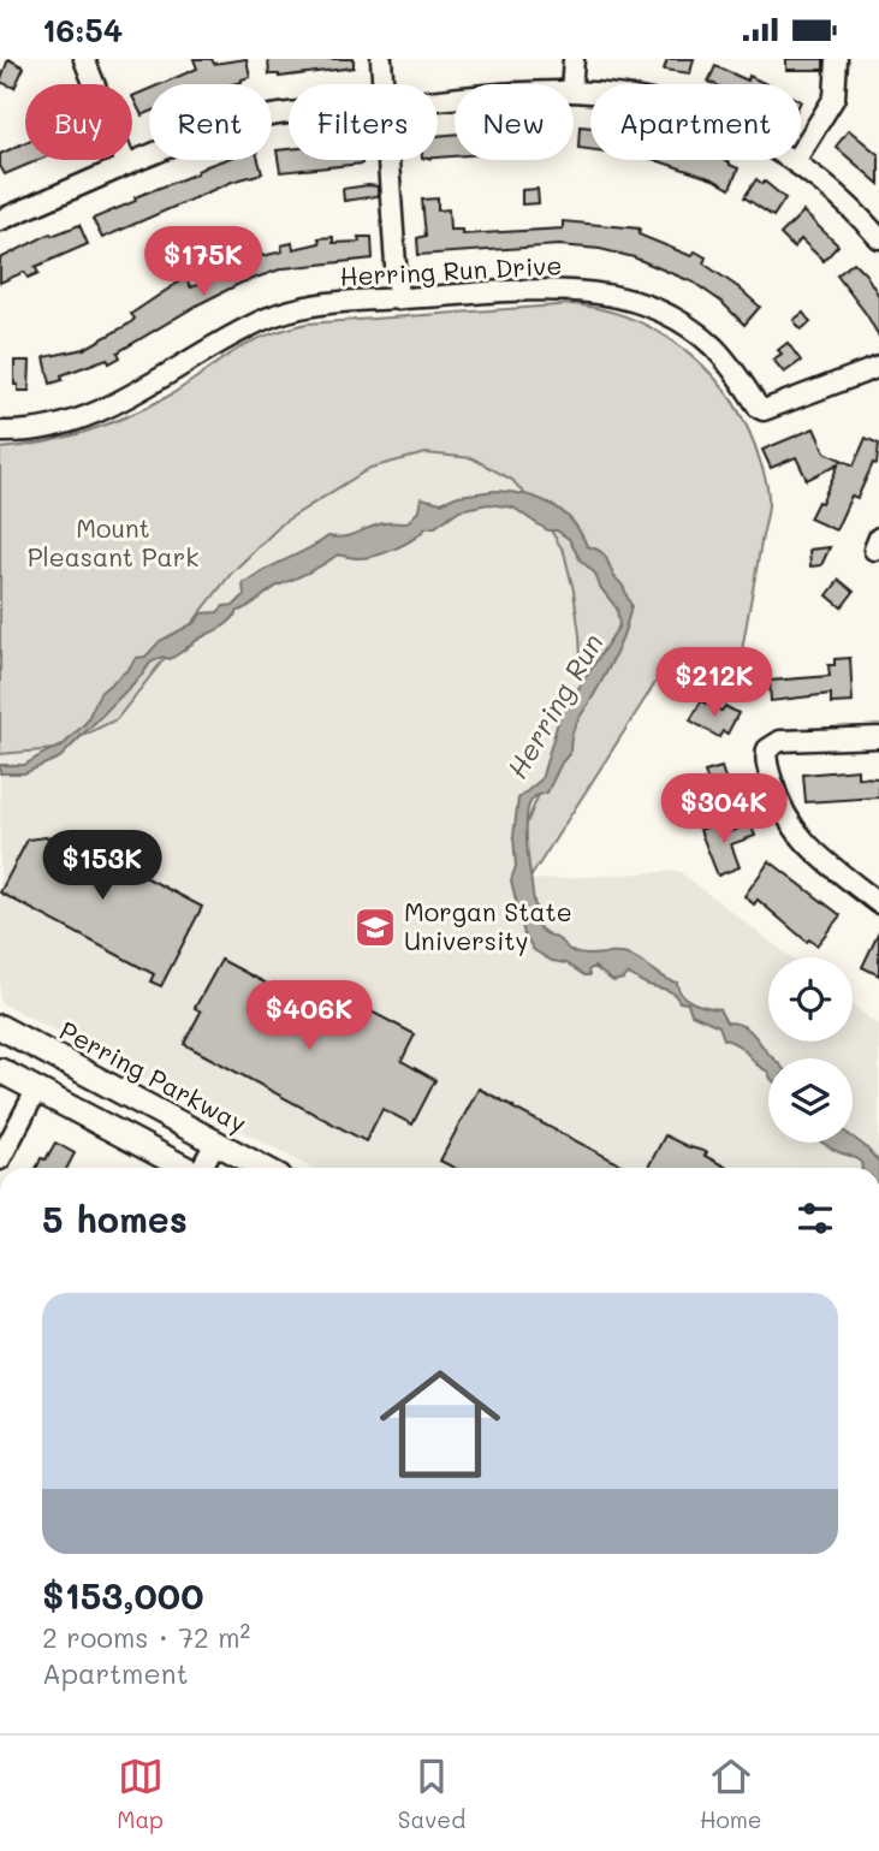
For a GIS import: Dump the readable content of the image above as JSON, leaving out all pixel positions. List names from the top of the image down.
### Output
{
  "streets": {
    "main road": ["Perring Parkway"],
    "street": ["Herring Run Drive"]
  },
  "water": ["Herring Run"],
  "parks": ["Mount Pleasant Park"],
  "places": {
    "school or university": ["Morgan State University"]
  },
  "page": {
    "status": "16:54",
    "chip": [
      "Buy",
      "Rent",
      "Filters",
      "New",
      "Apartment"
    ],
    "price": [
      "$175K",
      "$212K",
      "$304K",
      "$153K",
      "$406K"
    ],
    "heading": "5 homes",
    "list": [
      {
        "name": "$153,000",
        "note": "2 rooms · 72 m² · Apartment"
      }
    ],
    "tabs": ["Map", "Saved", "Home"]
  }
}
